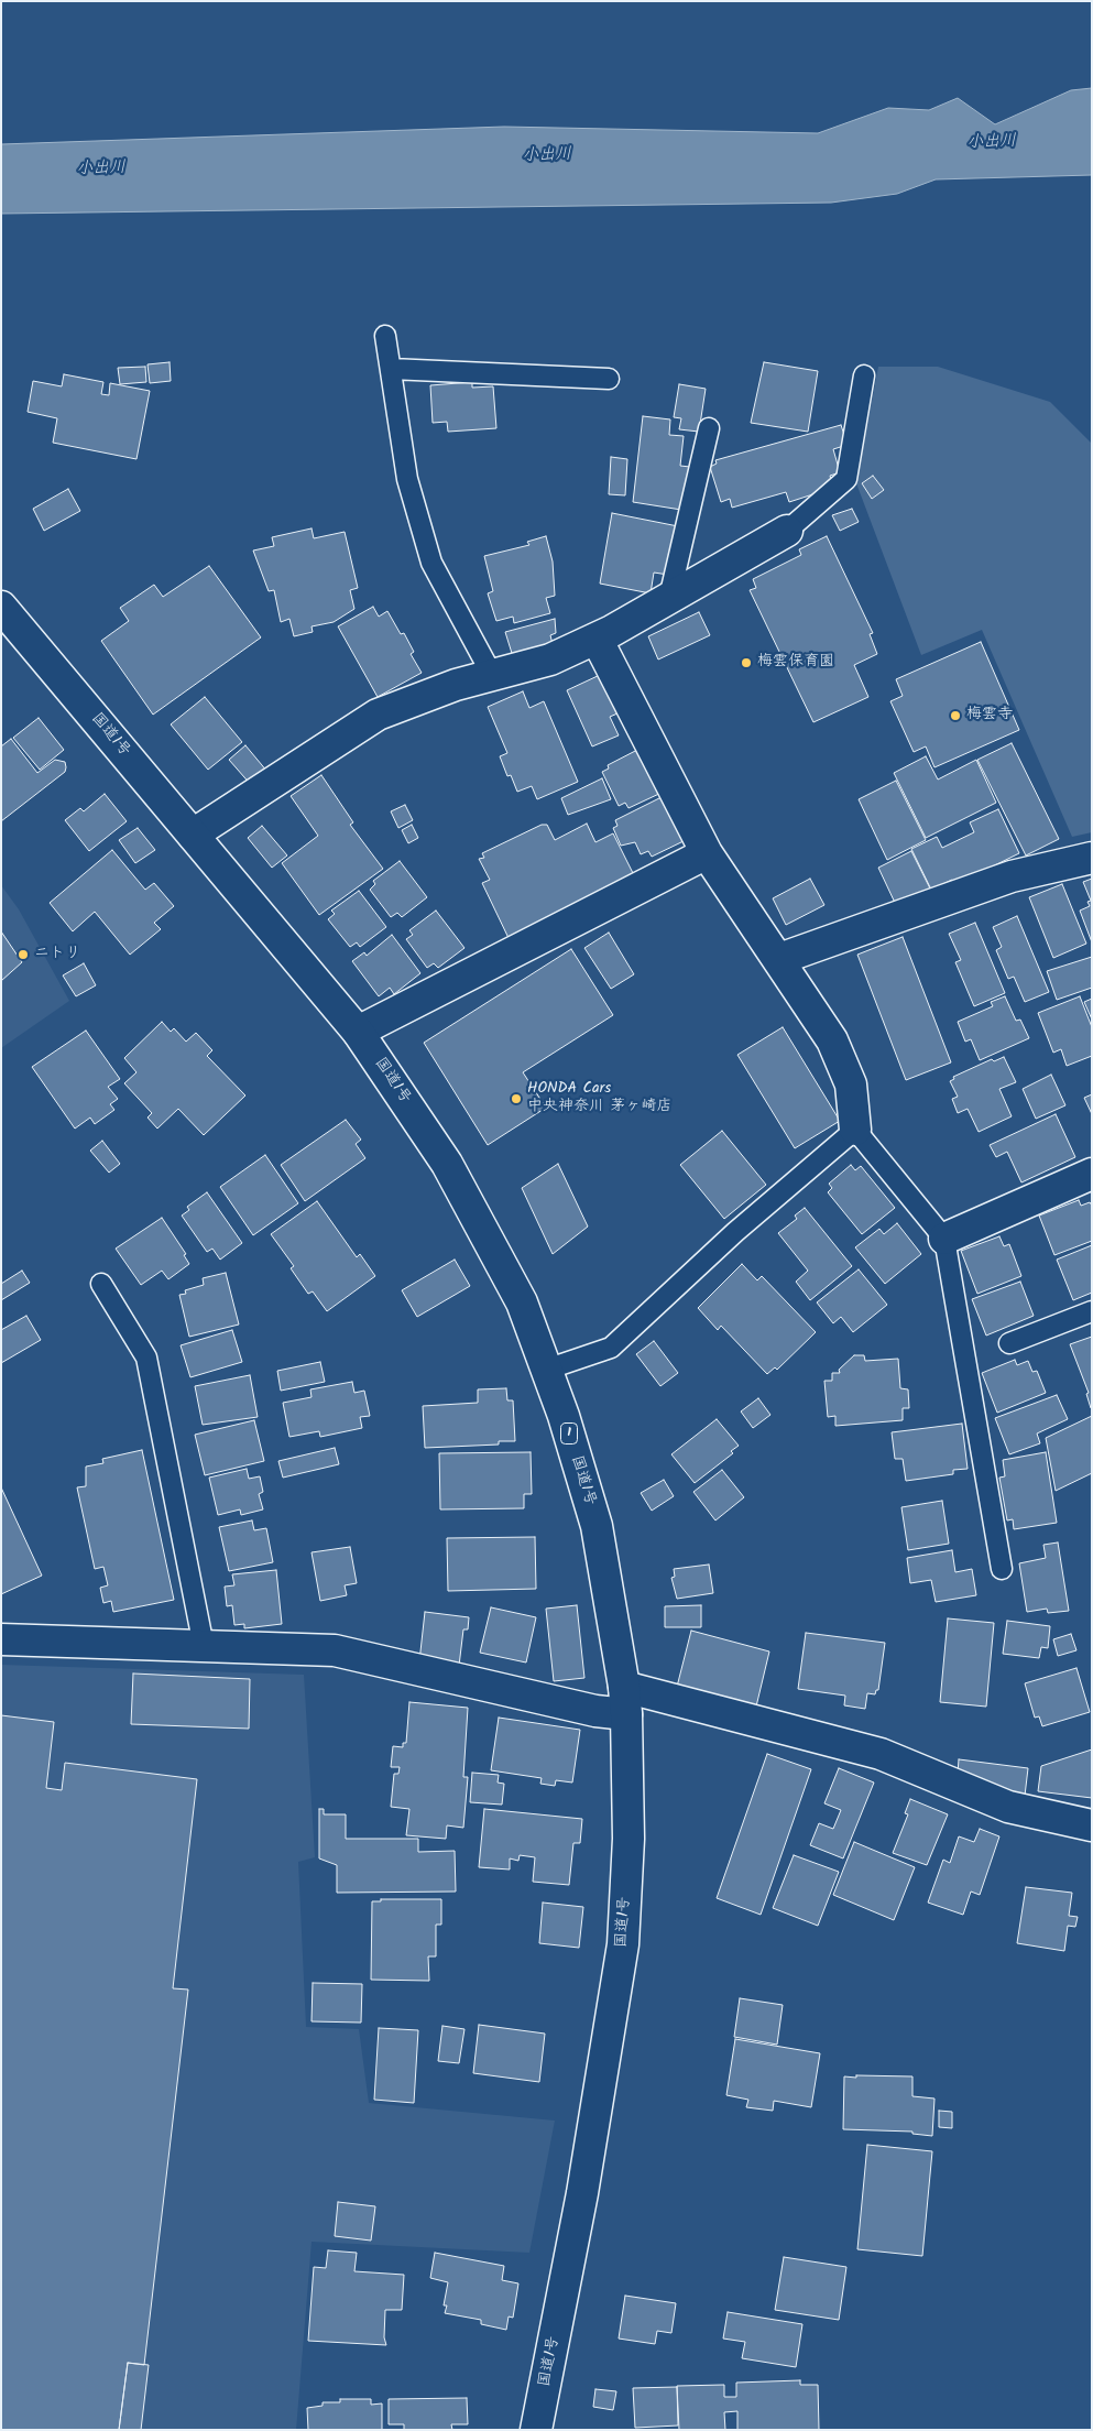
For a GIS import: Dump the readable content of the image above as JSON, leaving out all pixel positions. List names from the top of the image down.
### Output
{
  "streets": {
    "main road": ["国道1号", "1"]
  },
  "water": ["小出川"],
  "places": [
    "梅雲保育園",
    "梅雲寺",
    "ニトリ",
    "HONDA Cars 中央神奈川 茅ヶ崎店"
  ]
}
